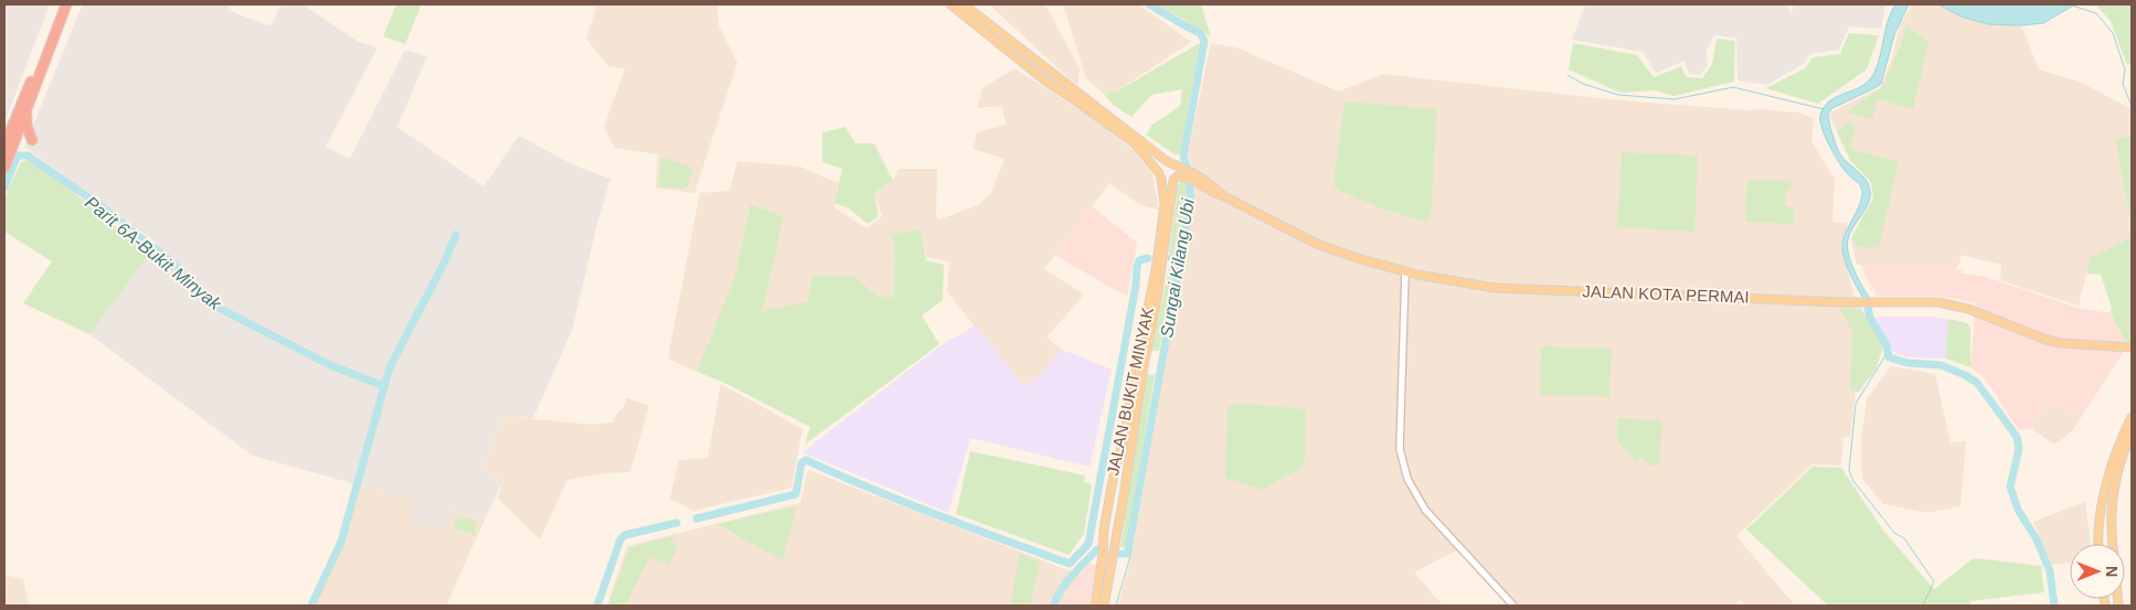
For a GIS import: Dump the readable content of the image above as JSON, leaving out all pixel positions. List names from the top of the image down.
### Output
{
  "streets": {
    "main road": ["JALAN KOTA PERMAI", "JALAN BUKIT MINYAK"]
  },
  "crossings": [
    ["JALAN KOTA PERMAI", "JALAN BUKIT MINYAK"]
  ],
  "water": ["Parit 6A-Bukit Minyak", "Sungai Kilang Ubi"],
  "north": "right"
}
